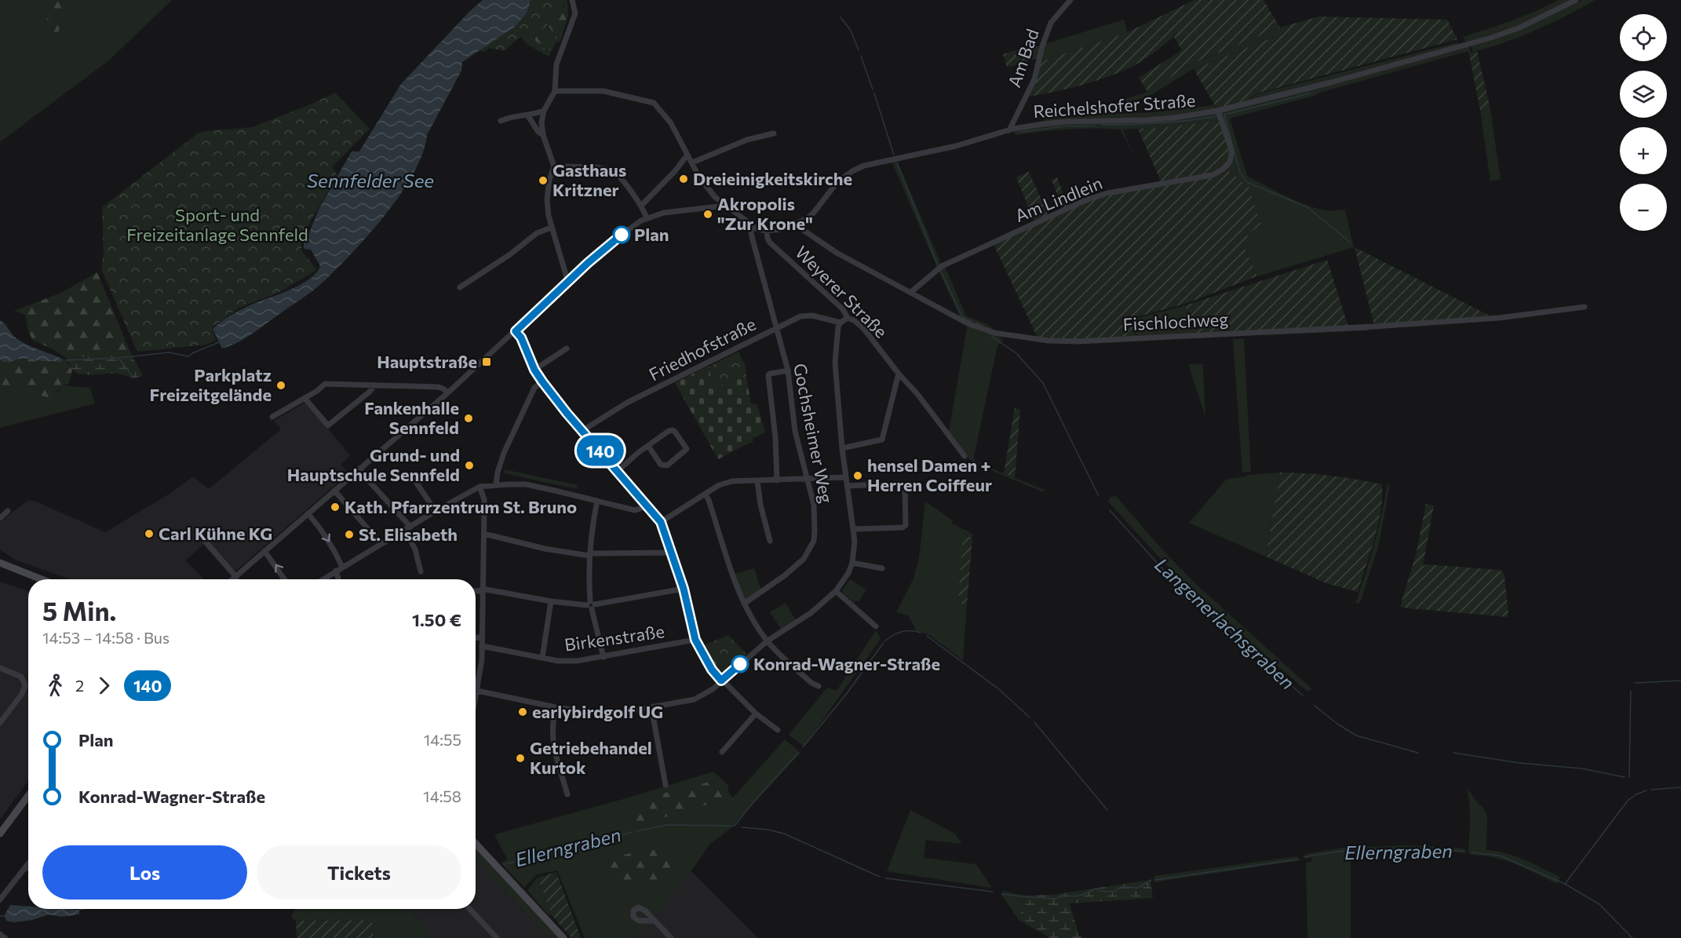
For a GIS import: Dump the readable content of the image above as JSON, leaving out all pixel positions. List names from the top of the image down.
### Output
{
  "streets": {
    "street": [
      "Am Bad",
      "Reichelshofer Straße",
      "Am Lindlein",
      "Weyerer Straße",
      "Fischlochweg",
      "Friedhofstraße",
      "Gochsheimer Weg",
      "Birkenstraße"
    ]
  },
  "crossings": [
    ["Am Bad", "Reichelshofer Straße"],
    ["Reichelshofer Straße", "Am Lindlein"],
    ["Reichelshofer Straße", "Weyerer Straße"],
    ["Reichelshofer Straße", "Fischlochweg"],
    ["Reichelshofer Straße", "Gochsheimer Weg"],
    ["Am Lindlein", "Fischlochweg"],
    ["Friedhofstraße", "Gochsheimer Weg"]
  ],
  "water": ["Sennfelder See", "Langenerlachsgraben", "Ellerngraben"],
  "parks": ["Sport- und Freizeitanlage Sennfeld"],
  "places": {
    "other": [
      "Dreieinigkeitskirche",
      "Gasthaus Kritzner",
      "Akropolis \"Zur Krone\"",
      "Plan",
      "Parkplatz Freizeitgelände",
      "Fankenhalle Sennfeld",
      "Grund- und Hauptschule Sennfeld",
      "hensel Damen + Herren Coiffeur",
      "Kath. Pfarrzentrum St. Bruno",
      "Carl Kühne KG",
      "St. Elisabeth",
      "Konrad-Wagner-Straße",
      "earlybirdgolf UG",
      "Getriebehandel Kurtok"
    ],
    "transit": ["Hauptstraße"]
  },
  "lines": ["bus line 140"],
  "page": {
    "on_map": "140",
    "map_buttons": ["+", "−"],
    "heading": ["5 Min.", "14:53 – 14:58 · Bus", "1.50 €"],
    "legs": ["2", "140"],
    "list": [
      {
        "name": "Plan",
        "value": "14:55"
      },
      {
        "name": "Konrad-Wagner-Straße",
        "value": "14:58"
      }
    ],
    "buttons": ["Los", "Tickets"]
  }
}
